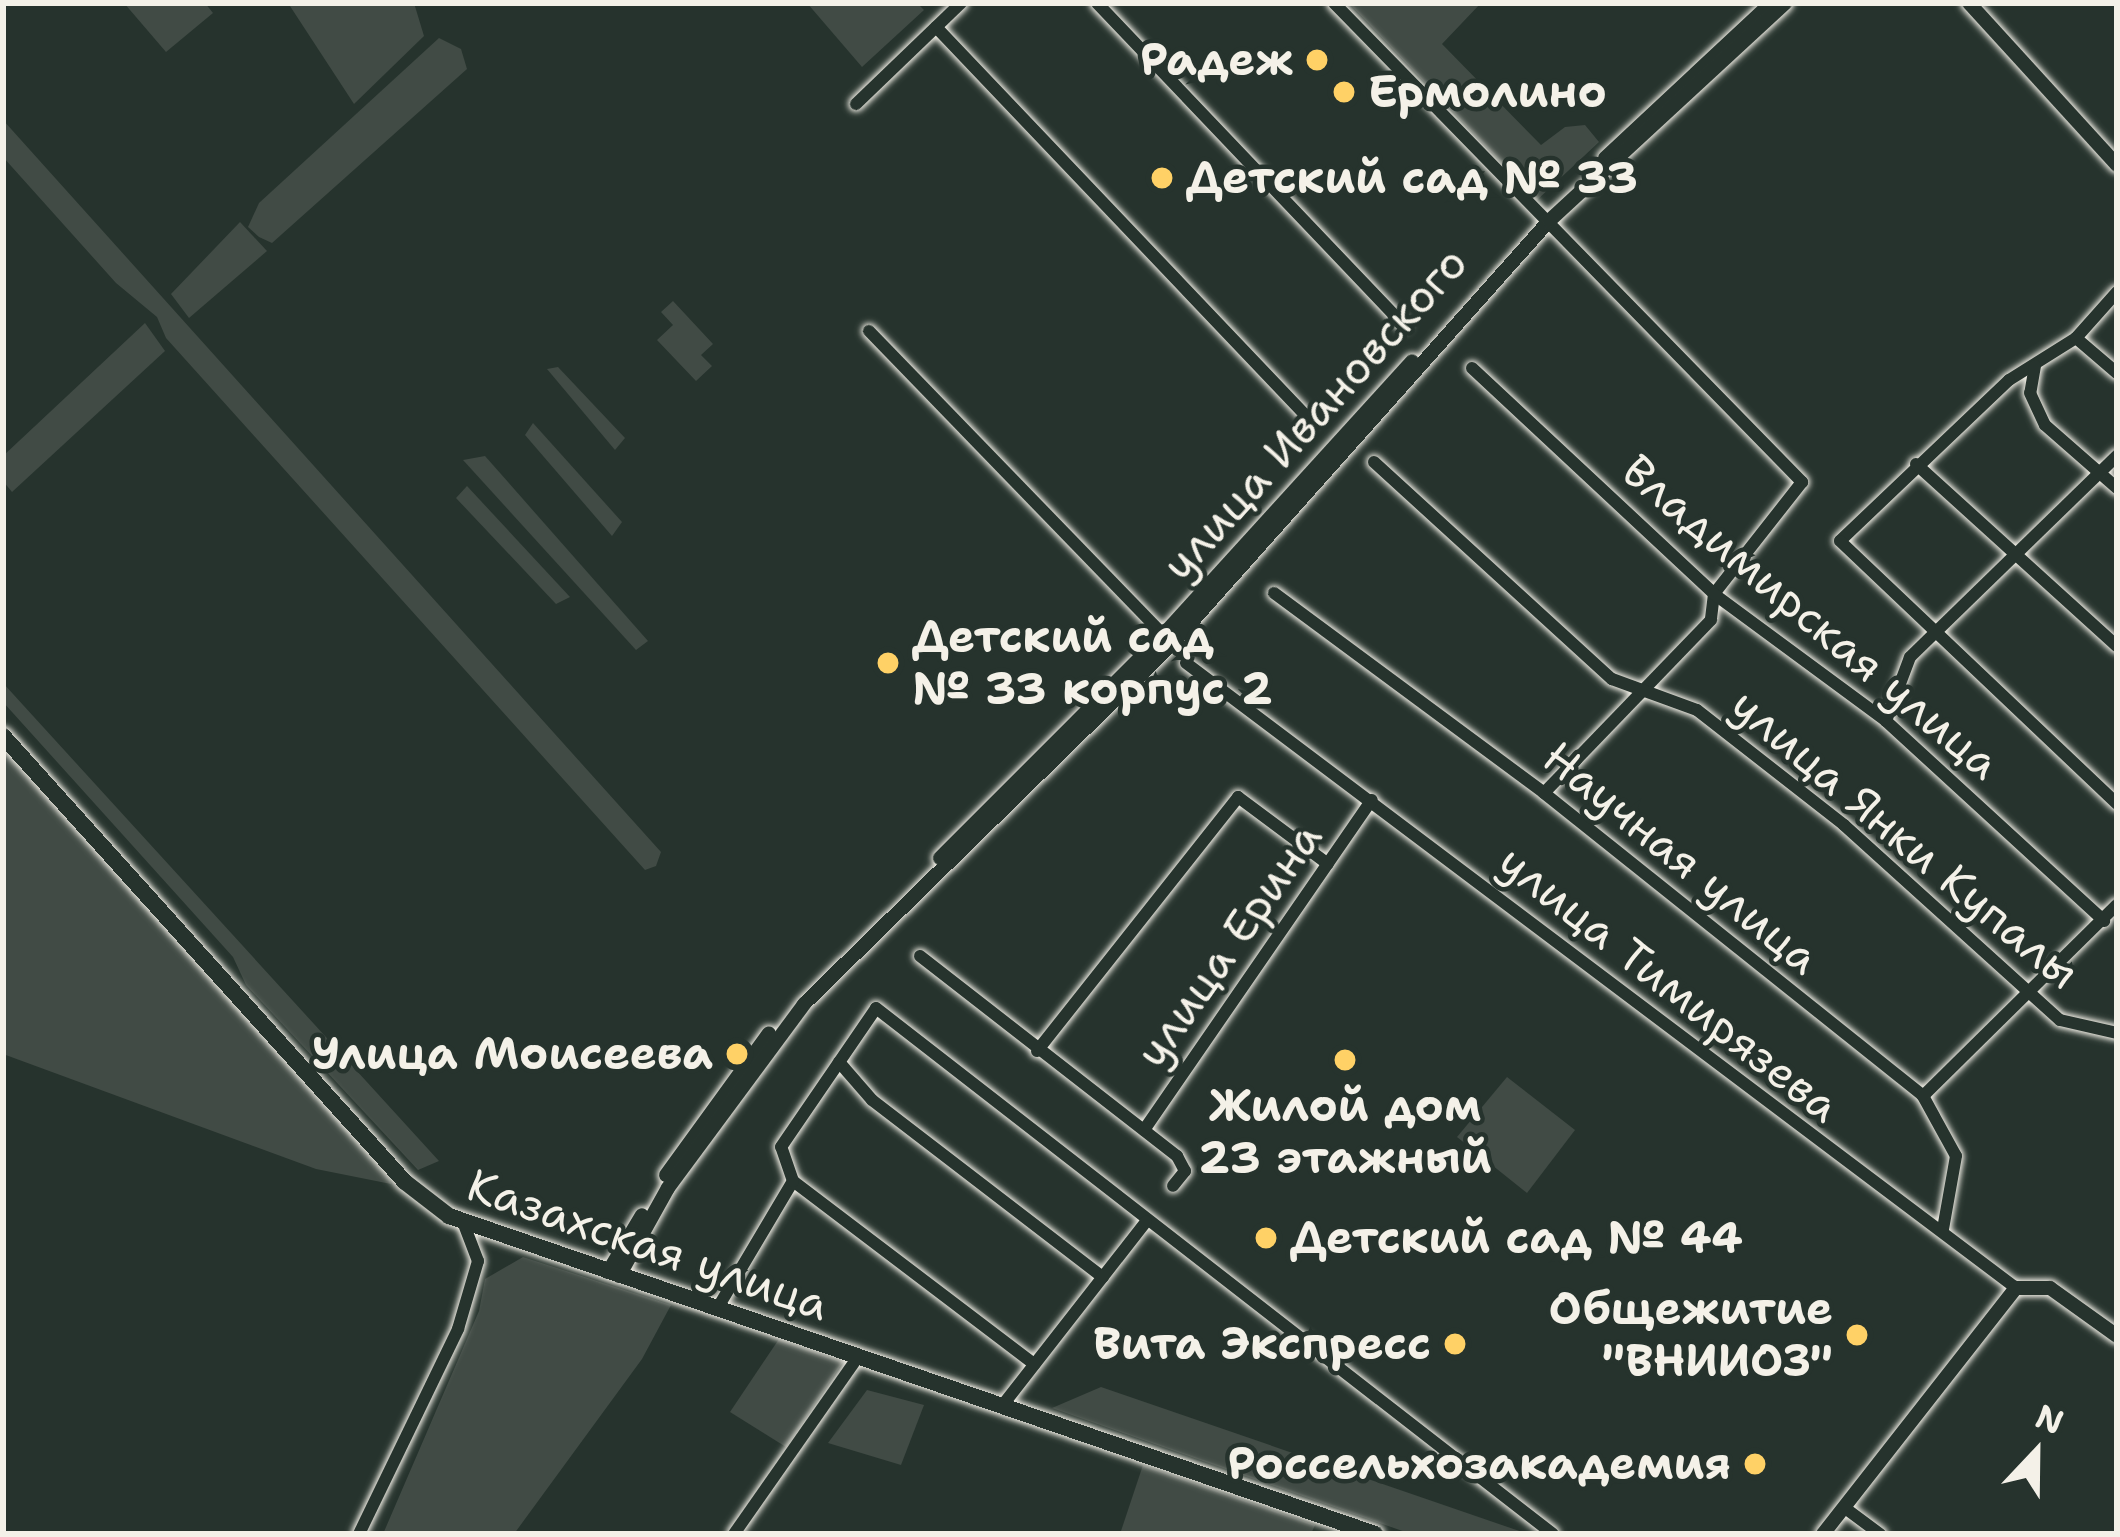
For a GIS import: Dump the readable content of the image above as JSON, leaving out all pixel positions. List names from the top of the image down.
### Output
{
  "streets": {
    "main road": ["Казахская улица"],
    "street": [
      "улица Ивановского",
      "Владимирская улица",
      "улица Янки Купалы",
      "Научная улица",
      "улица Ерина",
      "улица Тимирязева"
    ]
  },
  "crossings": [
    ["улица Ивановского", "Казахская улица"],
    ["Научная улица", "улица Тимирязева"],
    ["улица Ерина", "улица Тимирязева"]
  ],
  "places": [
    "Радеж",
    "Ермолино",
    "Детский сад № 33",
    "Детский сад № 33 корпус 2",
    "Улица Моисеева",
    "Жилой дом 23 этажный",
    "Детский сад № 44",
    "Общежитие \"ВНИИОЗ\"",
    "Вита Экспресс",
    "Россельхозакадемия"
  ],
  "north": "top"
}
